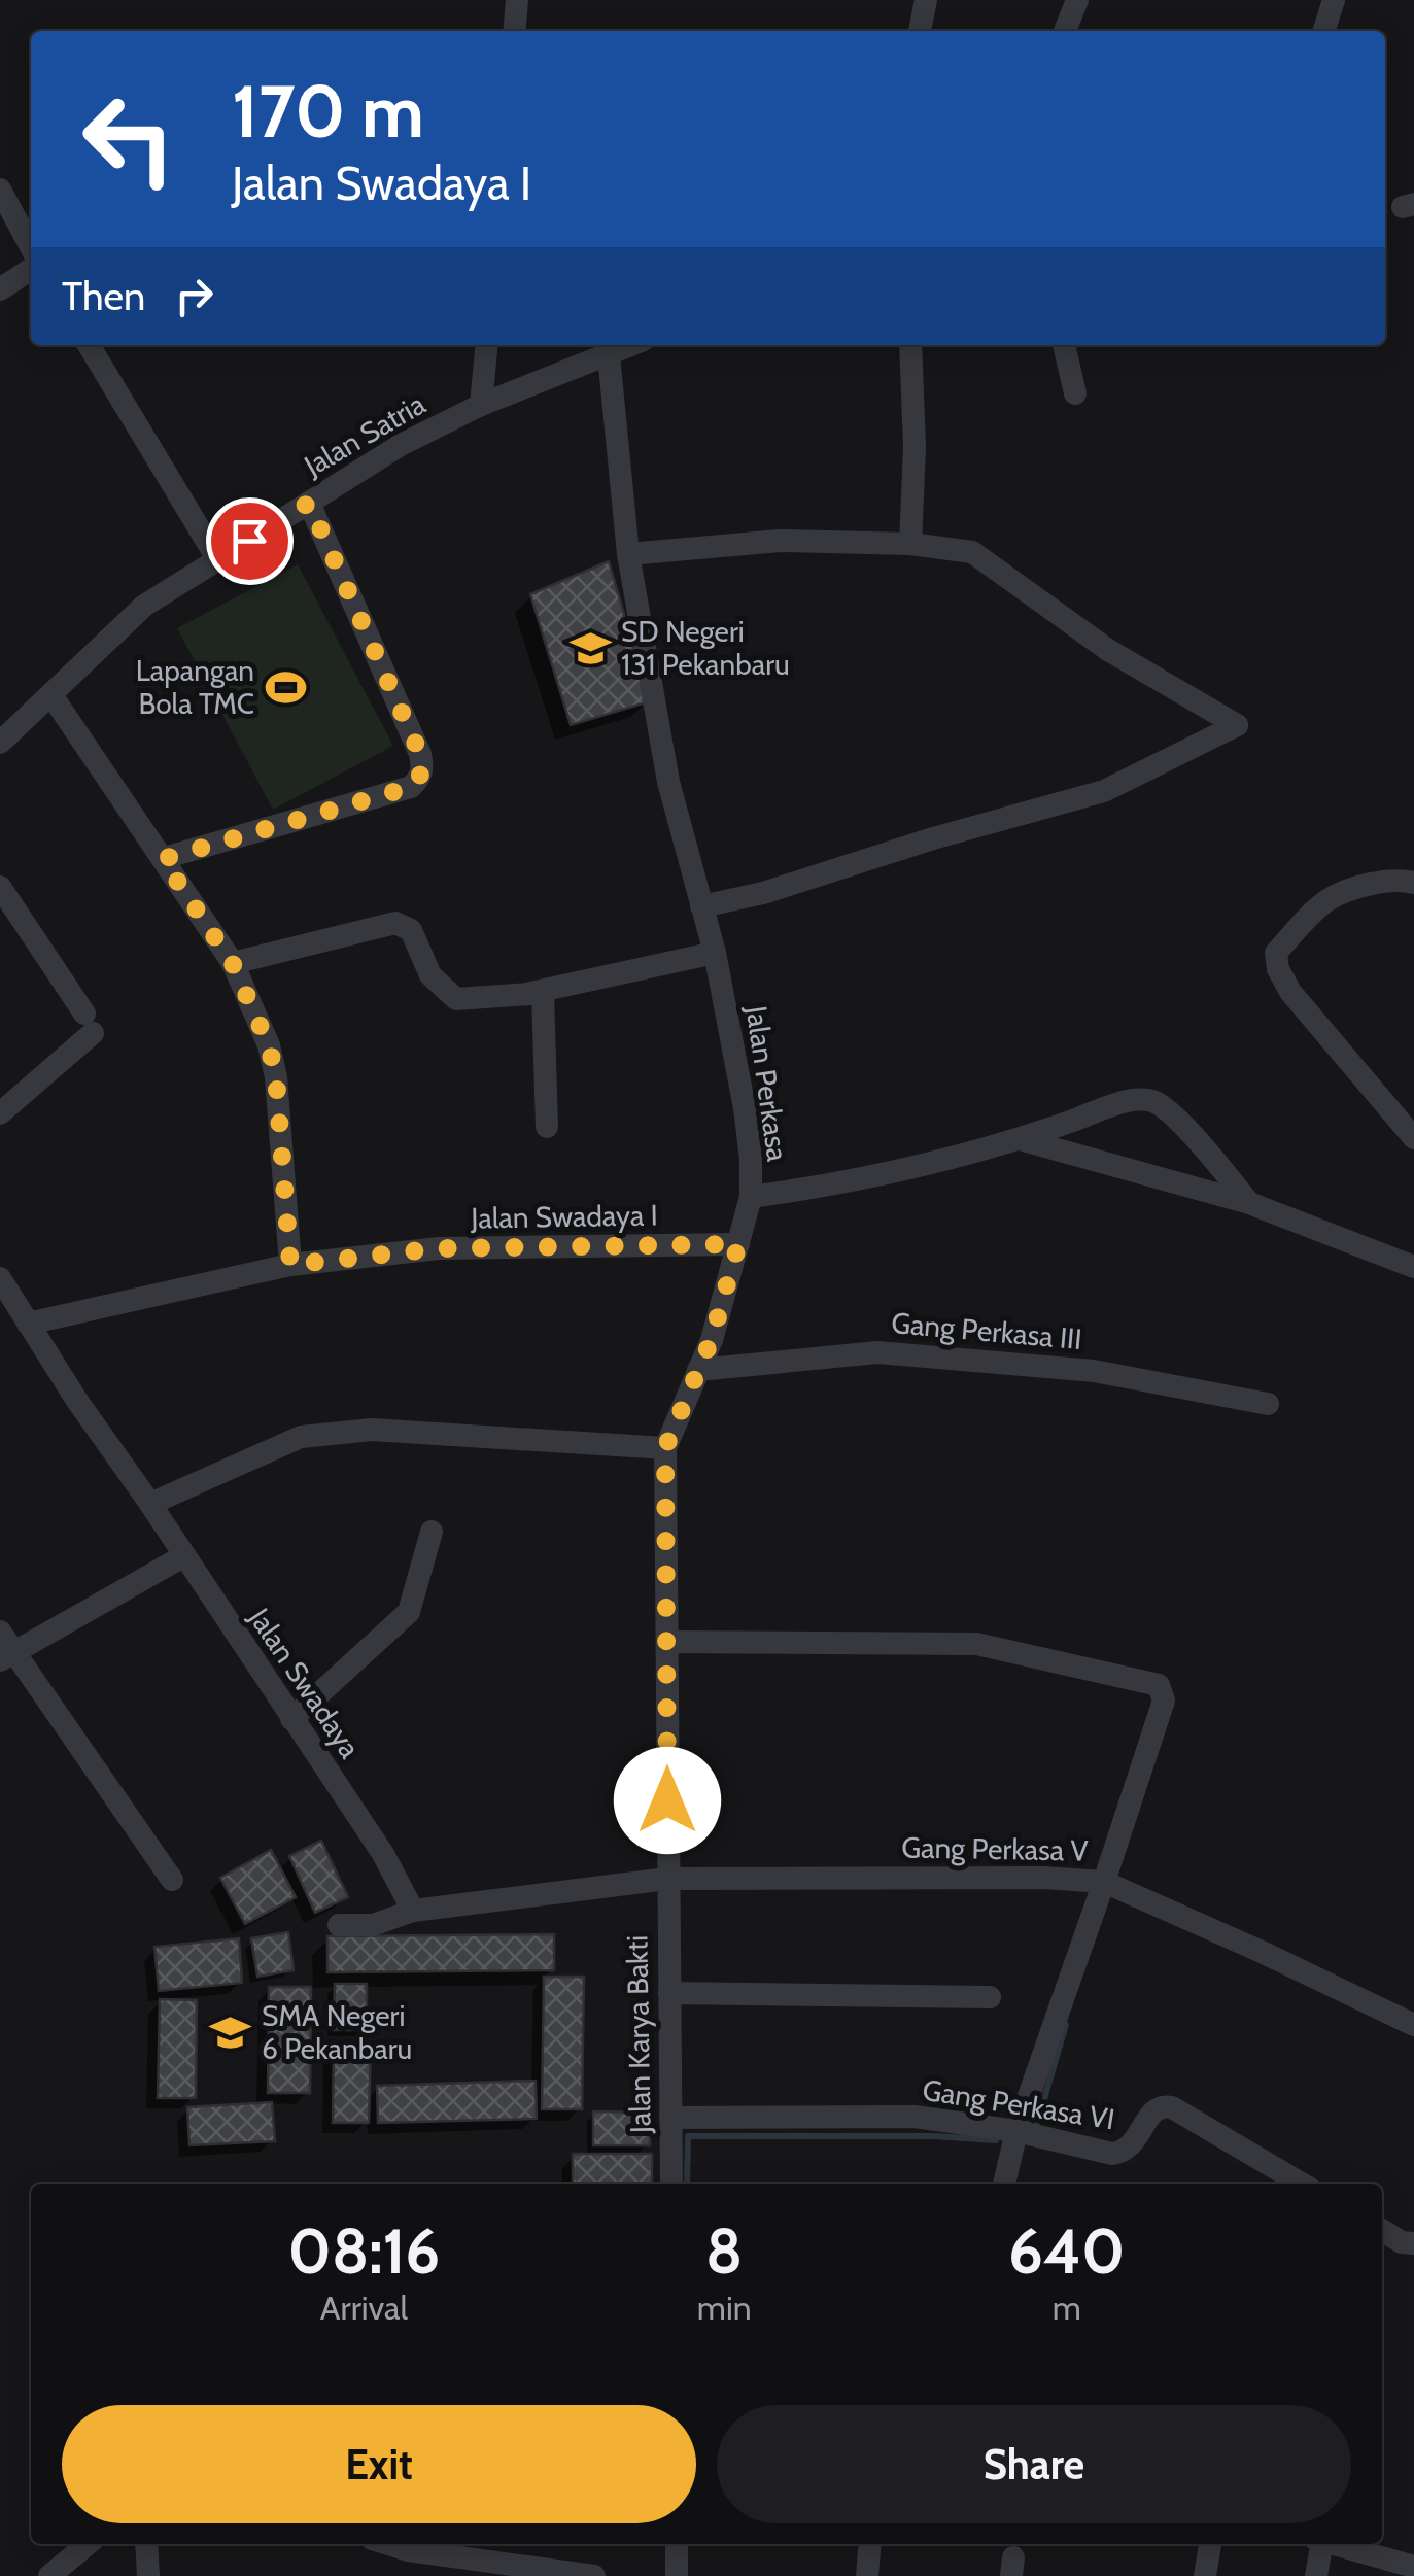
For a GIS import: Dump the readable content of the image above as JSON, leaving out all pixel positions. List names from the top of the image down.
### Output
{
  "streets": {
    "street": [
      "Jalan Satria",
      "Jalan Perkasa",
      "Jalan Swadaya I",
      "Gang Perkasa III",
      "Jalan Swadaya",
      "Gang Perkasa V",
      "Jalan Karya Bakti",
      "Gang Perkasa VI"
    ]
  },
  "crossings": [
    ["Jalan Satria", "Jalan Perkasa"],
    ["Jalan Perkasa", "Jalan Swadaya I"],
    ["Jalan Perkasa", "Gang Perkasa III"],
    ["Jalan Perkasa", "Gang Perkasa V"],
    ["Jalan Perkasa", "Jalan Karya Bakti"],
    ["Jalan Swadaya I", "Jalan Swadaya"],
    ["Gang Perkasa V", "Jalan Karya Bakti"],
    ["Jalan Karya Bakti", "Gang Perkasa VI"]
  ],
  "places": {
    "school or university": ["SD Negeri 131 Pekanbaru", "SMA Negeri 6 Pekanbaru"],
    "sports": ["Lapangan Bola TMC"]
  },
  "page": {
    "turn": ["170 m", "Jalan Swadaya I"],
    "then": "Then",
    "eta": [
      "08:16",
      "Arrival",
      "8",
      "min",
      "640",
      "m"
    ],
    "buttons": ["Exit", "Share"]
  }
}
